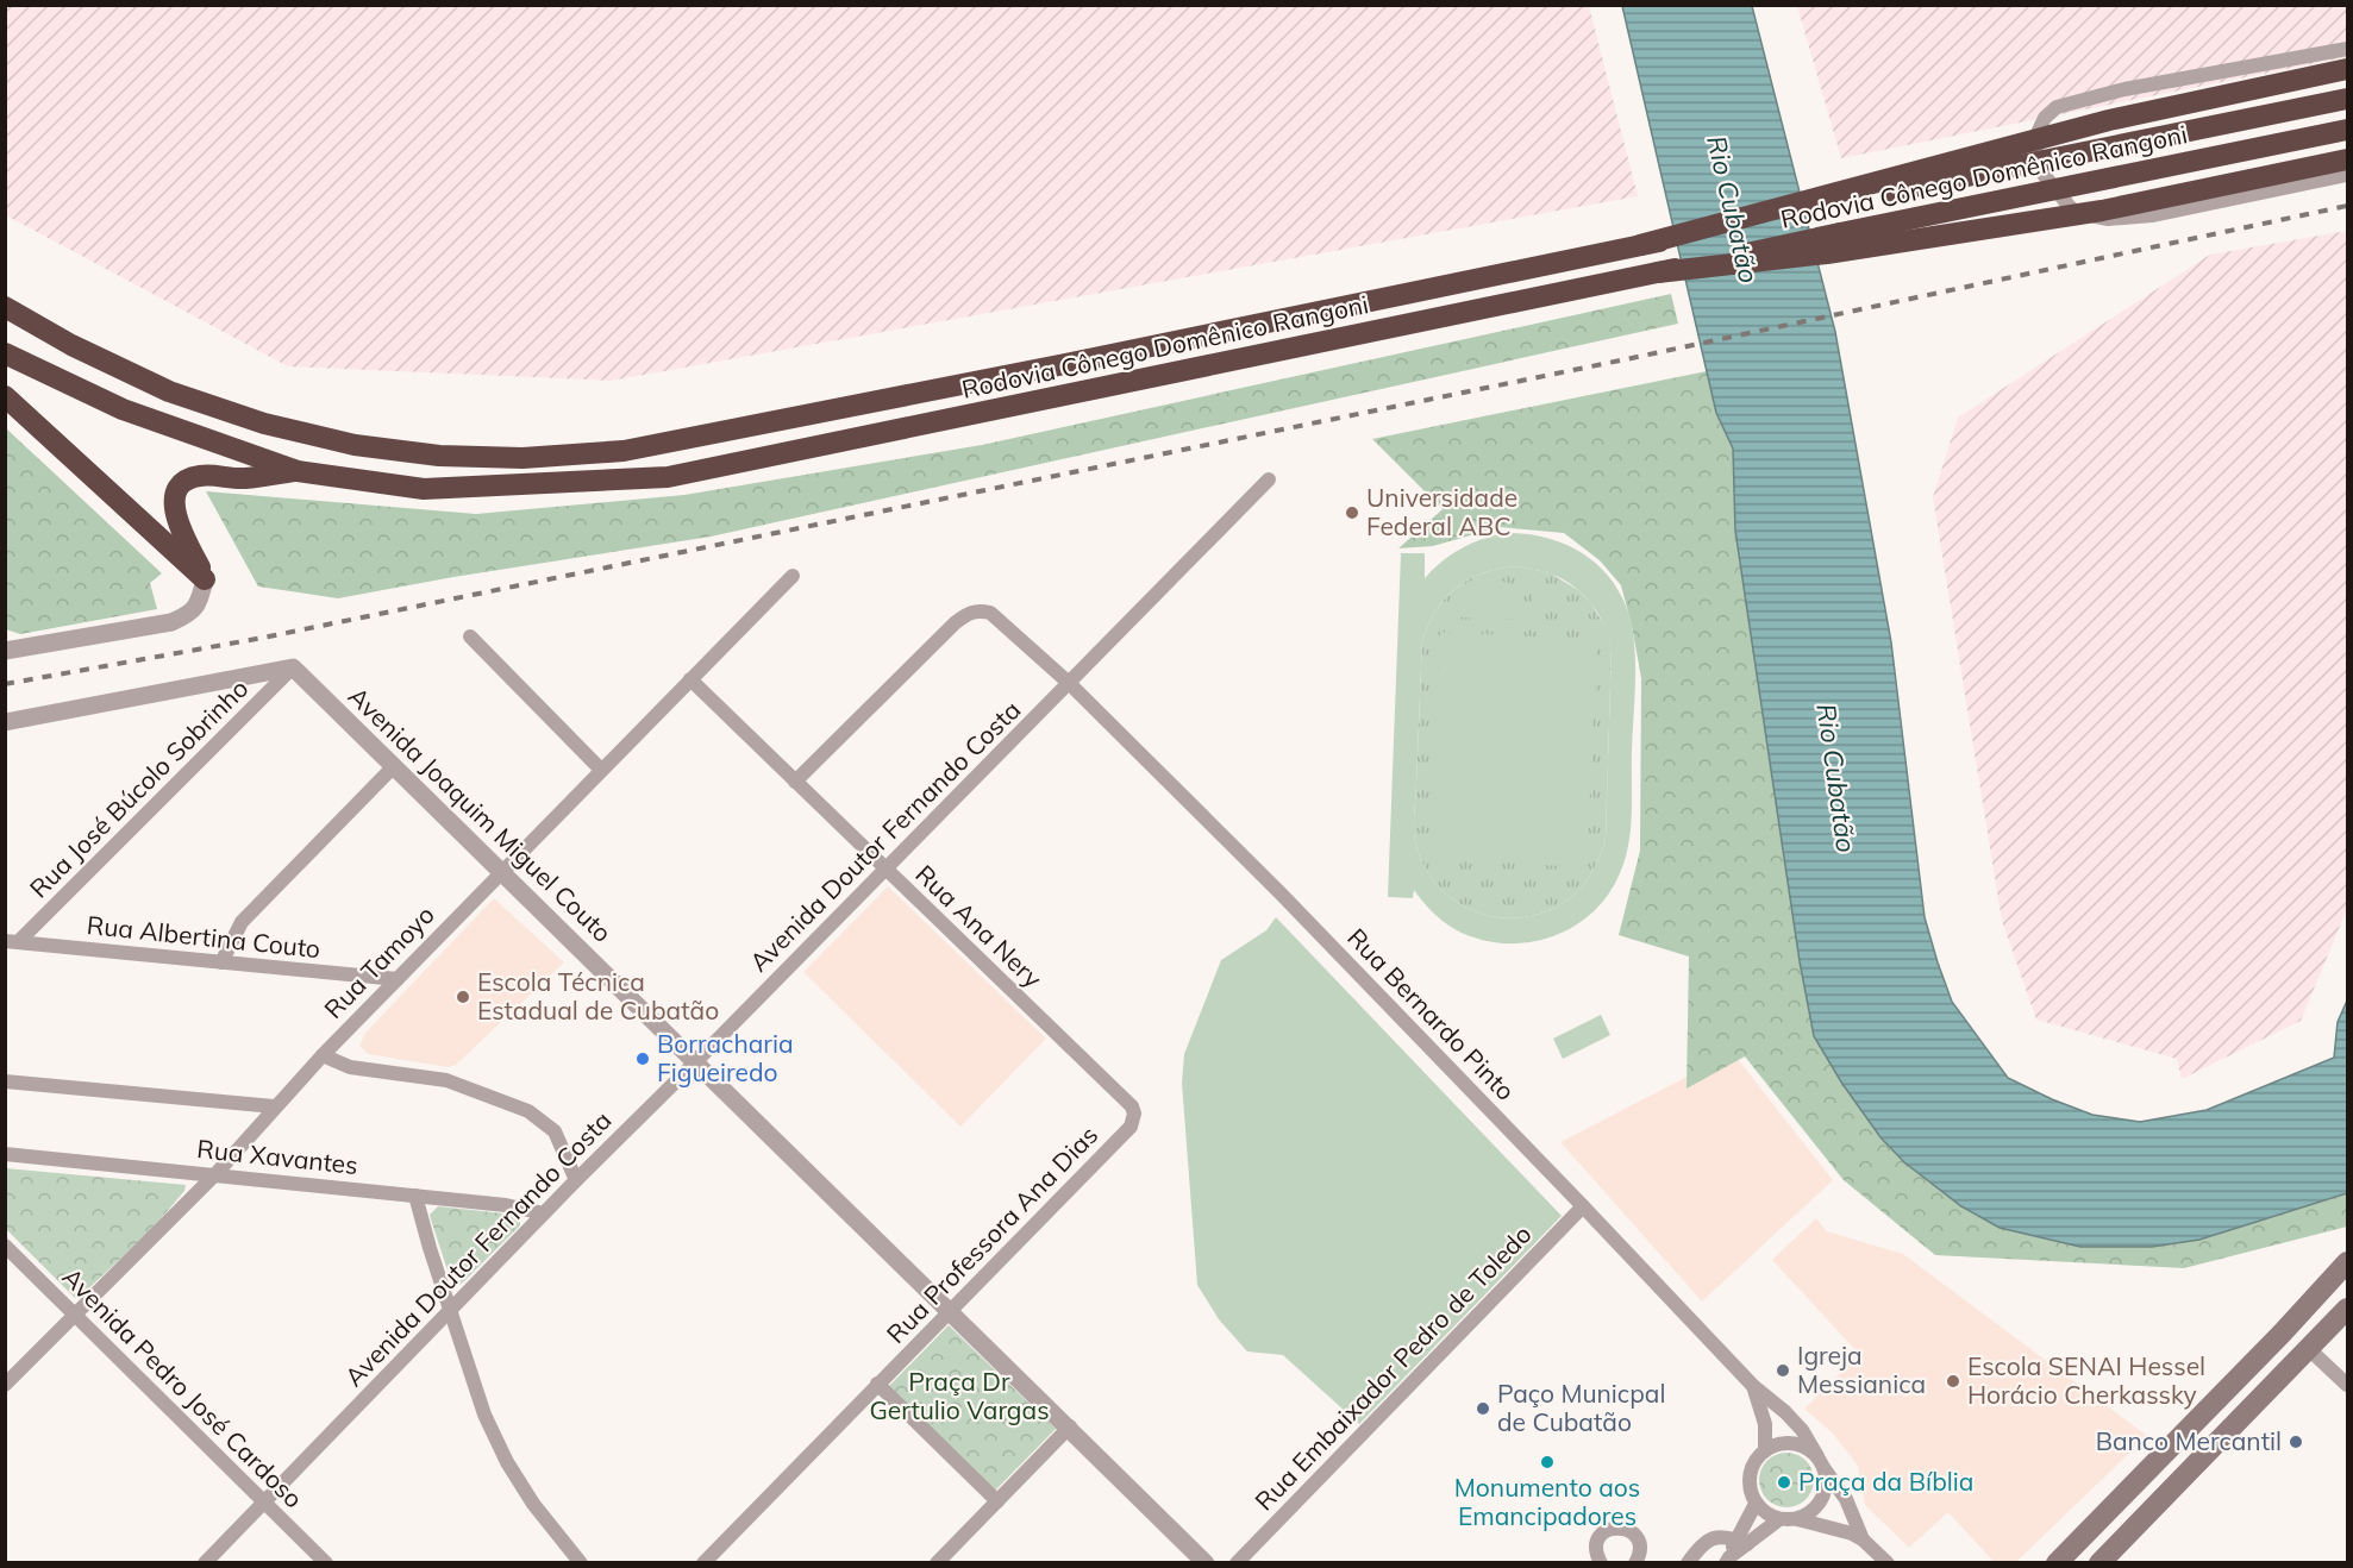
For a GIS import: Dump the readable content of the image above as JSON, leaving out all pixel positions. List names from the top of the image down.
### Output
{
  "streets": {
    "highway": ["Rodovia Cônego Domênico Rangoni"],
    "street": [
      "Rua José Búcolo Sobrinho",
      "Avenida Joaquim Miguel Couto",
      "Avenida Doutor Fernando Costa",
      "Rua Ana Nery",
      "Rua Albertina Couto",
      "Rua Tamoyo",
      "Rua Bernardo Pinto",
      "Rua Xavantes",
      "Rua Professora Ana Dias",
      "Rua Embaixador Pedro de Toledo",
      "Avenida Pedro José Cardoso"
    ]
  },
  "crossings": [
    ["Rua José Búcolo Sobrinho", "Avenida Joaquim Miguel Couto"],
    ["Rua José Búcolo Sobrinho", "Rua Albertina Couto"],
    ["Avenida Joaquim Miguel Couto", "Avenida Doutor Fernando Costa"],
    ["Avenida Joaquim Miguel Couto", "Rua Tamoyo"],
    ["Avenida Joaquim Miguel Couto", "Rua Professora Ana Dias"],
    ["Avenida Doutor Fernando Costa", "Rua Ana Nery"],
    ["Avenida Doutor Fernando Costa", "Rua Bernardo Pinto"],
    ["Avenida Doutor Fernando Costa", "Rua Xavantes"],
    ["Avenida Doutor Fernando Costa", "Avenida Pedro José Cardoso"],
    ["Rua Ana Nery", "Rua Tamoyo"],
    ["Rua Ana Nery", "Rua Bernardo Pinto"],
    ["Rua Ana Nery", "Rua Professora Ana Dias"],
    ["Rua Albertina Couto", "Rua Tamoyo"],
    ["Rua Tamoyo", "Rua Xavantes"],
    ["Rua Tamoyo", "Avenida Pedro José Cardoso"],
    ["Rua Bernardo Pinto", "Rua Embaixador Pedro de Toledo"]
  ],
  "water": ["Rio Cubatão"],
  "parks": ["Praça Dr Gertulio Vargas"],
  "places": [
    "Universidade Federal ABC",
    "Escola Técnica Estadual de Cubatão",
    "Borracharia Figueiredo",
    "Igreja Messianica",
    "Escola SENAI Hessel Horácio Cherkassky",
    "Paço Municpal de Cubatão",
    "Banco Mercantil",
    "Monumento aos Emancipadores",
    "Praça da Bíblia"
  ]
}
